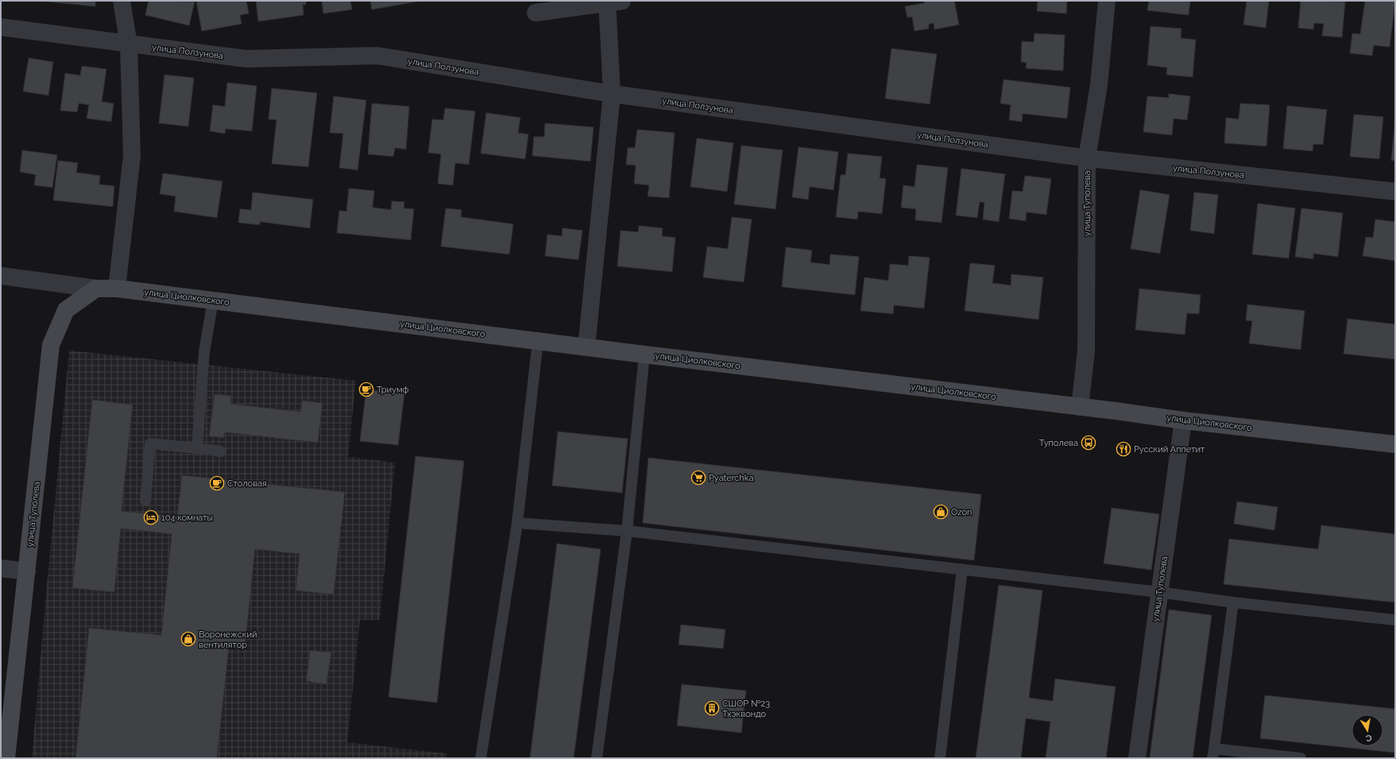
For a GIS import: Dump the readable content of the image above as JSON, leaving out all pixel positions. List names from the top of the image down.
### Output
{
  "streets": {
    "street": ["улица Ползунова", "улица Туполева", "улица Циолковского"]
  },
  "crossings": [
    ["улица Ползунова", "улица Туполева"],
    ["улица Туполева", "улица Циолковского"]
  ],
  "places": {
    "cafe": ["Триумф", "Столовая"],
    "bus stop": ["Туполева"],
    "restaurant": ["Русский Аппетит"],
    "supermarket": ["Pyaterchka"],
    "shop": ["Ozon", "Воронежский вентилятор"],
    "hotel": ["104 комнаты"],
    "building": ["СШОР №23 Тхэквондо"]
  },
  "north": "bottom"
}
